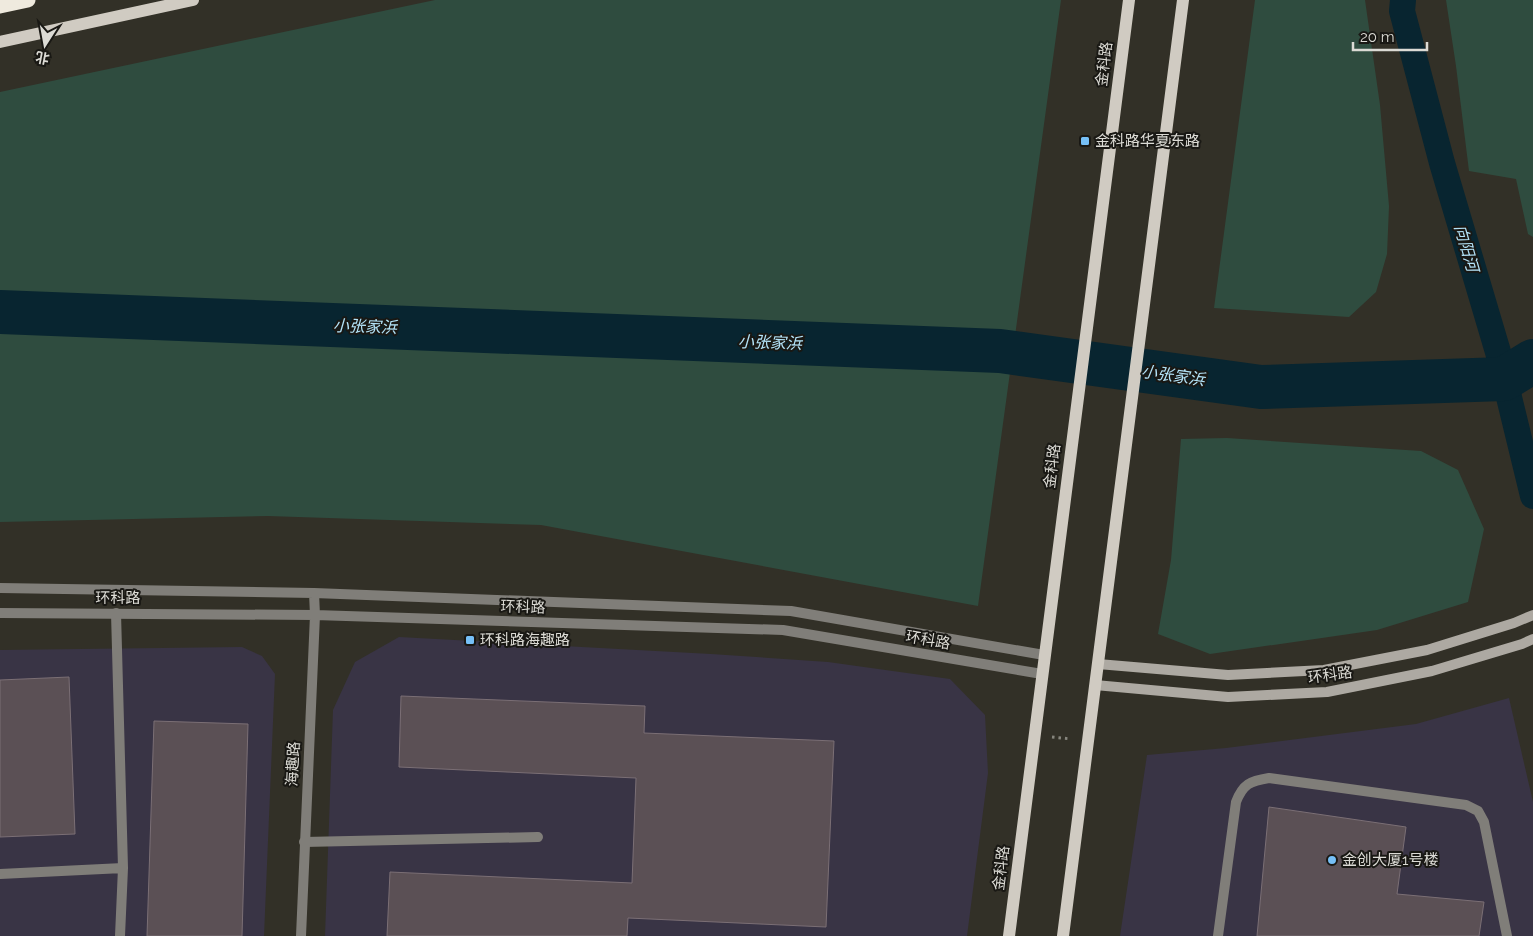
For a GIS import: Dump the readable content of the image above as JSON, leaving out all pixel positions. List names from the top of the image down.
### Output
{
  "streets": {
    "main road": ["金科路"],
    "street": ["环科路", "海趣路"]
  },
  "crossings": [
    ["金科路", "环科路"],
    ["环科路", "海趣路"]
  ],
  "water": ["向阳河", "小张家浜"],
  "places": {
    "transit": ["金科路华夏东路", "环科路海趣路"],
    "other": ["金创大厦1号楼"]
  },
  "scale_bar": "20 m",
  "north": "bottom"
}
